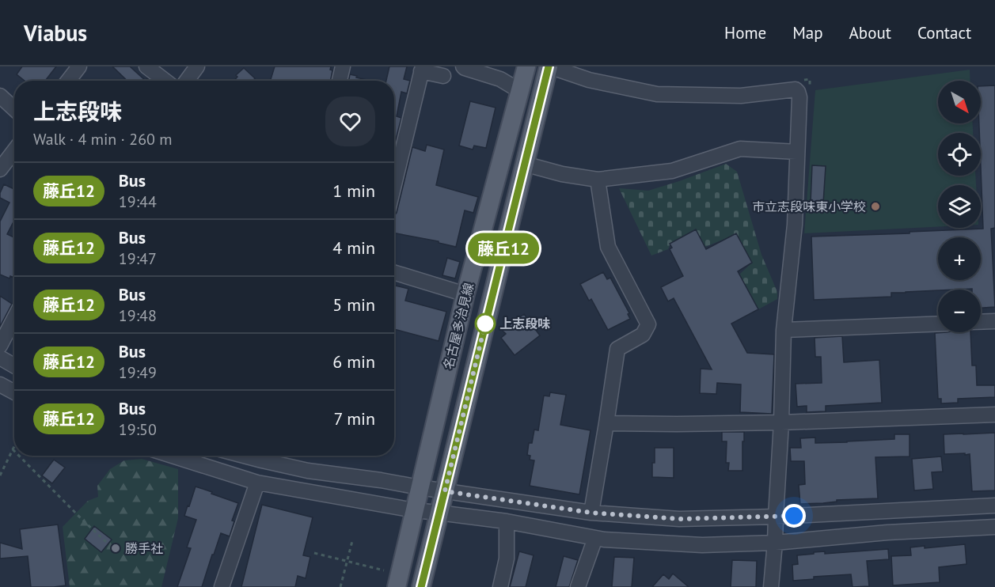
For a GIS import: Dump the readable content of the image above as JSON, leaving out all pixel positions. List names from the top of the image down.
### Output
{
  "streets": {
    "main road": ["名古屋多治見線"]
  },
  "places": ["市立志段味東小学校", "上志段味", "勝手社"],
  "lines": ["bus line 藤丘12"],
  "north": "bottom right",
  "page": {
    "header": "Viabus",
    "nav": [
      "Home",
      "Map",
      "About",
      "Contact"
    ],
    "on_map": "藤丘12",
    "map_buttons": ["+", "−"],
    "heading": ["上志段味", "Walk · 4 min · 260 m"],
    "list": [
      {
        "mark": "藤丘12",
        "name": "Bus",
        "note": "19:44",
        "value": "1 min"
      },
      {
        "mark": "藤丘12",
        "name": "Bus",
        "note": "19:47",
        "value": "4 min"
      },
      {
        "mark": "藤丘12",
        "name": "Bus",
        "note": "19:48",
        "value": "5 min"
      },
      {
        "mark": "藤丘12",
        "name": "Bus",
        "note": "19:49",
        "value": "6 min"
      },
      {
        "mark": "藤丘12",
        "name": "Bus",
        "note": "19:50",
        "value": "7 min"
      }
    ]
  }
}
